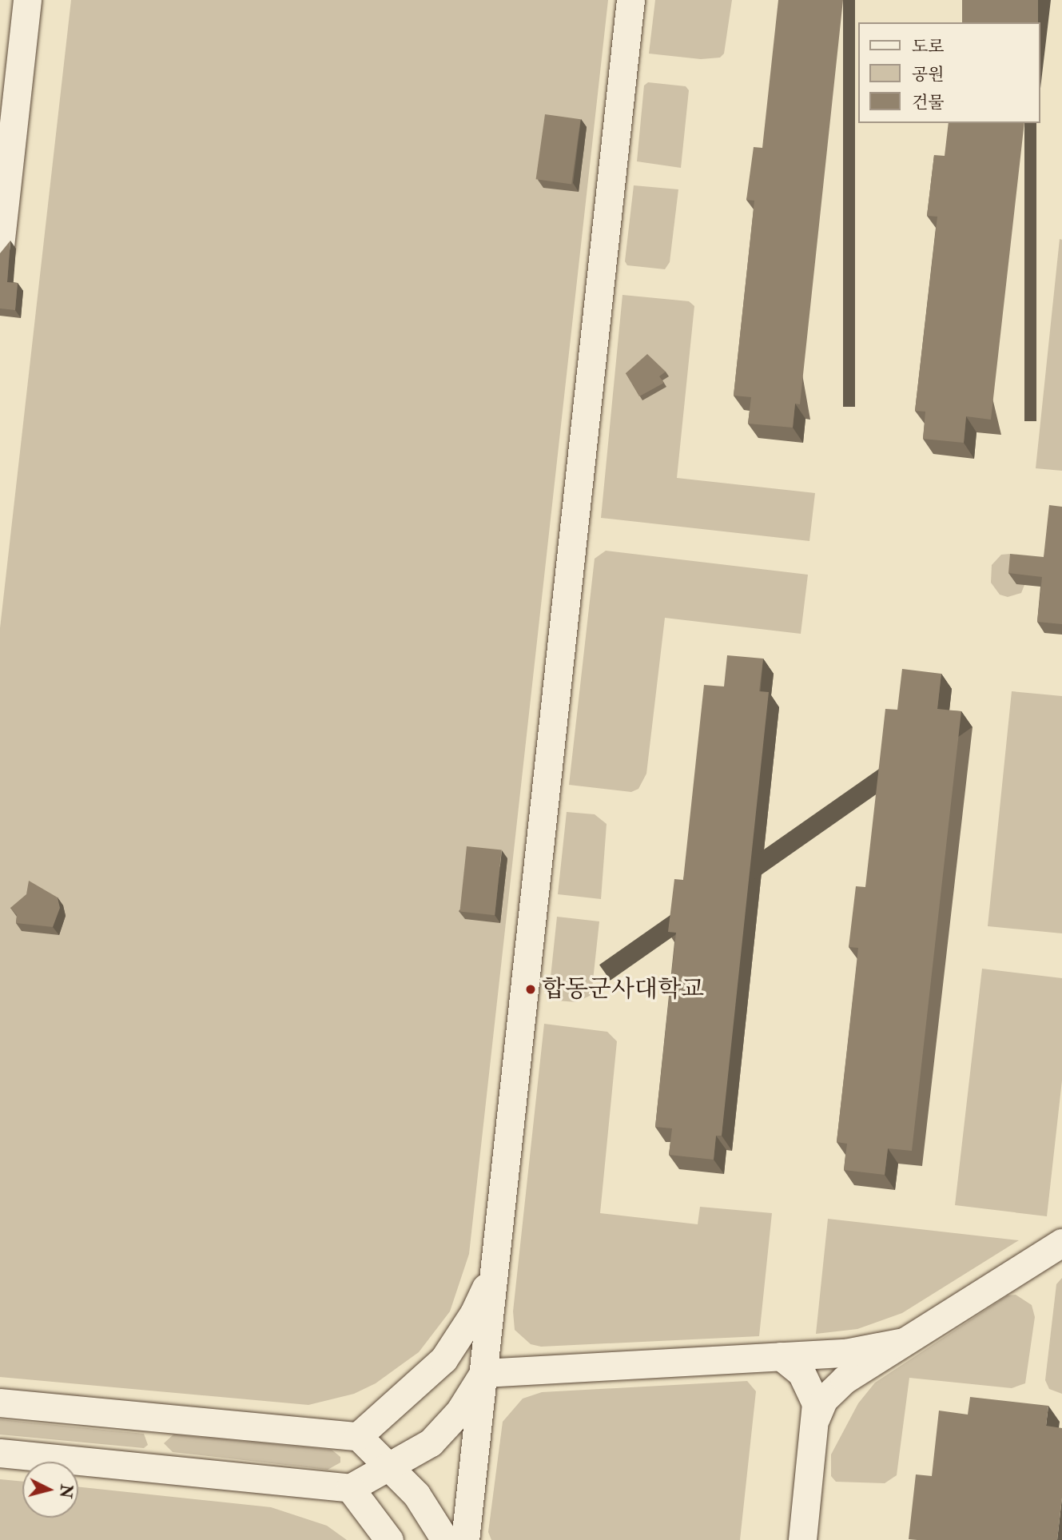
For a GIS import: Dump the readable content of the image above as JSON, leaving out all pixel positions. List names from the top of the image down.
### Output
{
  "places": ["합동군사대학교"],
  "legend": ["도로", "공원", "건물"],
  "north": "right"
}
